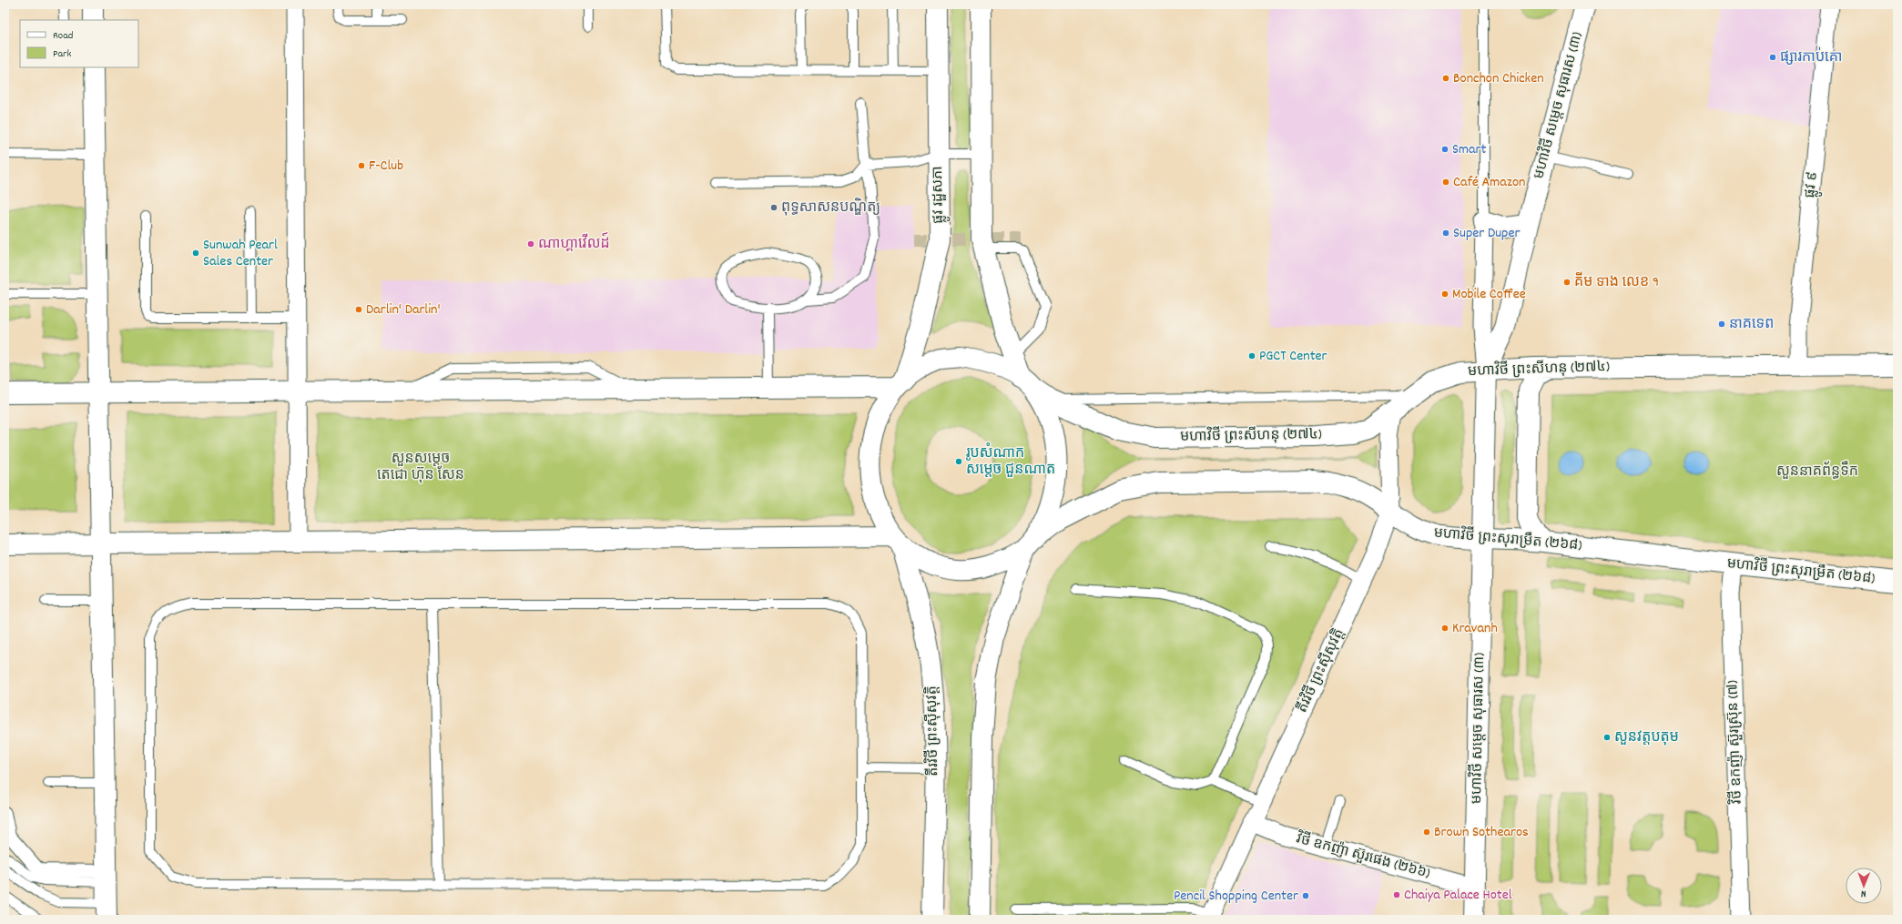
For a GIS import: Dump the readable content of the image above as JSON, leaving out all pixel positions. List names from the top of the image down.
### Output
{
  "streets": {
    "main road": [
      "មហាវិថី សម្តេច សុធារស (៣)",
      "ផ្លូវ រដ្ឋសភា",
      "មហាវិថី ព្រះសីហនុ (២៧៤)",
      "មហាវិថី ព្រះសុរាម្រឹត (២៦៨)",
      "តីរវិថី ព្រះស៊ីសុវត្តិ"
    ],
    "street": ["ផ្លូវ ៩", "វិថី ឧកញ៉ា ស៊ួរស៊្រុន (៧)", "វិថី ឧកញ៉ា ស៊ួរផេង (២៦៦)"]
  },
  "crossings": [
    ["មហាវិថី សម្តេច សុធារស (៣)", "មហាវិថី ព្រះសីហនុ (២៧៤)"],
    ["មហាវិថី សម្តេច សុធារស (៣)", "មហាវិថី ព្រះសុរាម្រឹត (២៦៨)"],
    ["មហាវិថី សម្តេច សុធារស (៣)", "វិថី ឧកញ៉ា ស៊ួរផេង (២៦៦)"],
    ["ផ្លូវ ៩", "មហាវិថី ព្រះសីហនុ (២៧៤)"],
    ["ផ្លូវ រដ្ឋសភា", "មហាវិថី ព្រះសីហនុ (២៧៤)"],
    ["មហាវិថី ព្រះសីហនុ (២៧៤)", "តីរវិថី ព្រះស៊ីសុវត្តិ"],
    ["មហាវិថី ព្រះសុរាម្រឹត (២៦៨)", "តីរវិថី ព្រះស៊ីសុវត្តិ"],
    ["មហាវិថី ព្រះសុរាម្រឹត (២៦៨)", "វិថី ឧកញ៉ា ស៊ួរស៊្រុន (៧)"],
    ["តីរវិថី ព្រះស៊ីសុវត្តិ", "វិថី ឧកញ៉ា ស៊ួរផេង (២៦៦)"]
  ],
  "parks": ["សួនសម្តេច តេជោ ហ៊ុន សែន", "សួននាគព័ន្ធទឹក"],
  "places": [
    "ផ្សារកាប់គោ",
    "Bonchon Chicken",
    "Smart",
    "F-Club",
    "Café Amazon",
    "ពុទ្ធសាសនបណ្ឌិត្យ",
    "Super Duper",
    "ណាហ្គាវើលដ៍",
    "Sunwah Pearl Sales Center",
    "គីម ទាង លេខ 9",
    "Mobile Coffee",
    "Darlin' Darlin'",
    "នាគទេព",
    "PGCT Center",
    "រូបសំណាក សម្ដេច ជួនណាត",
    "Kravanh",
    "សួនវត្តបតុម",
    "Brown Sothearos",
    "Chaiya Palace Hotel",
    "Pencil Shopping Center"
  ],
  "legend": ["Road", "Park"],
  "north": "bottom"
}
